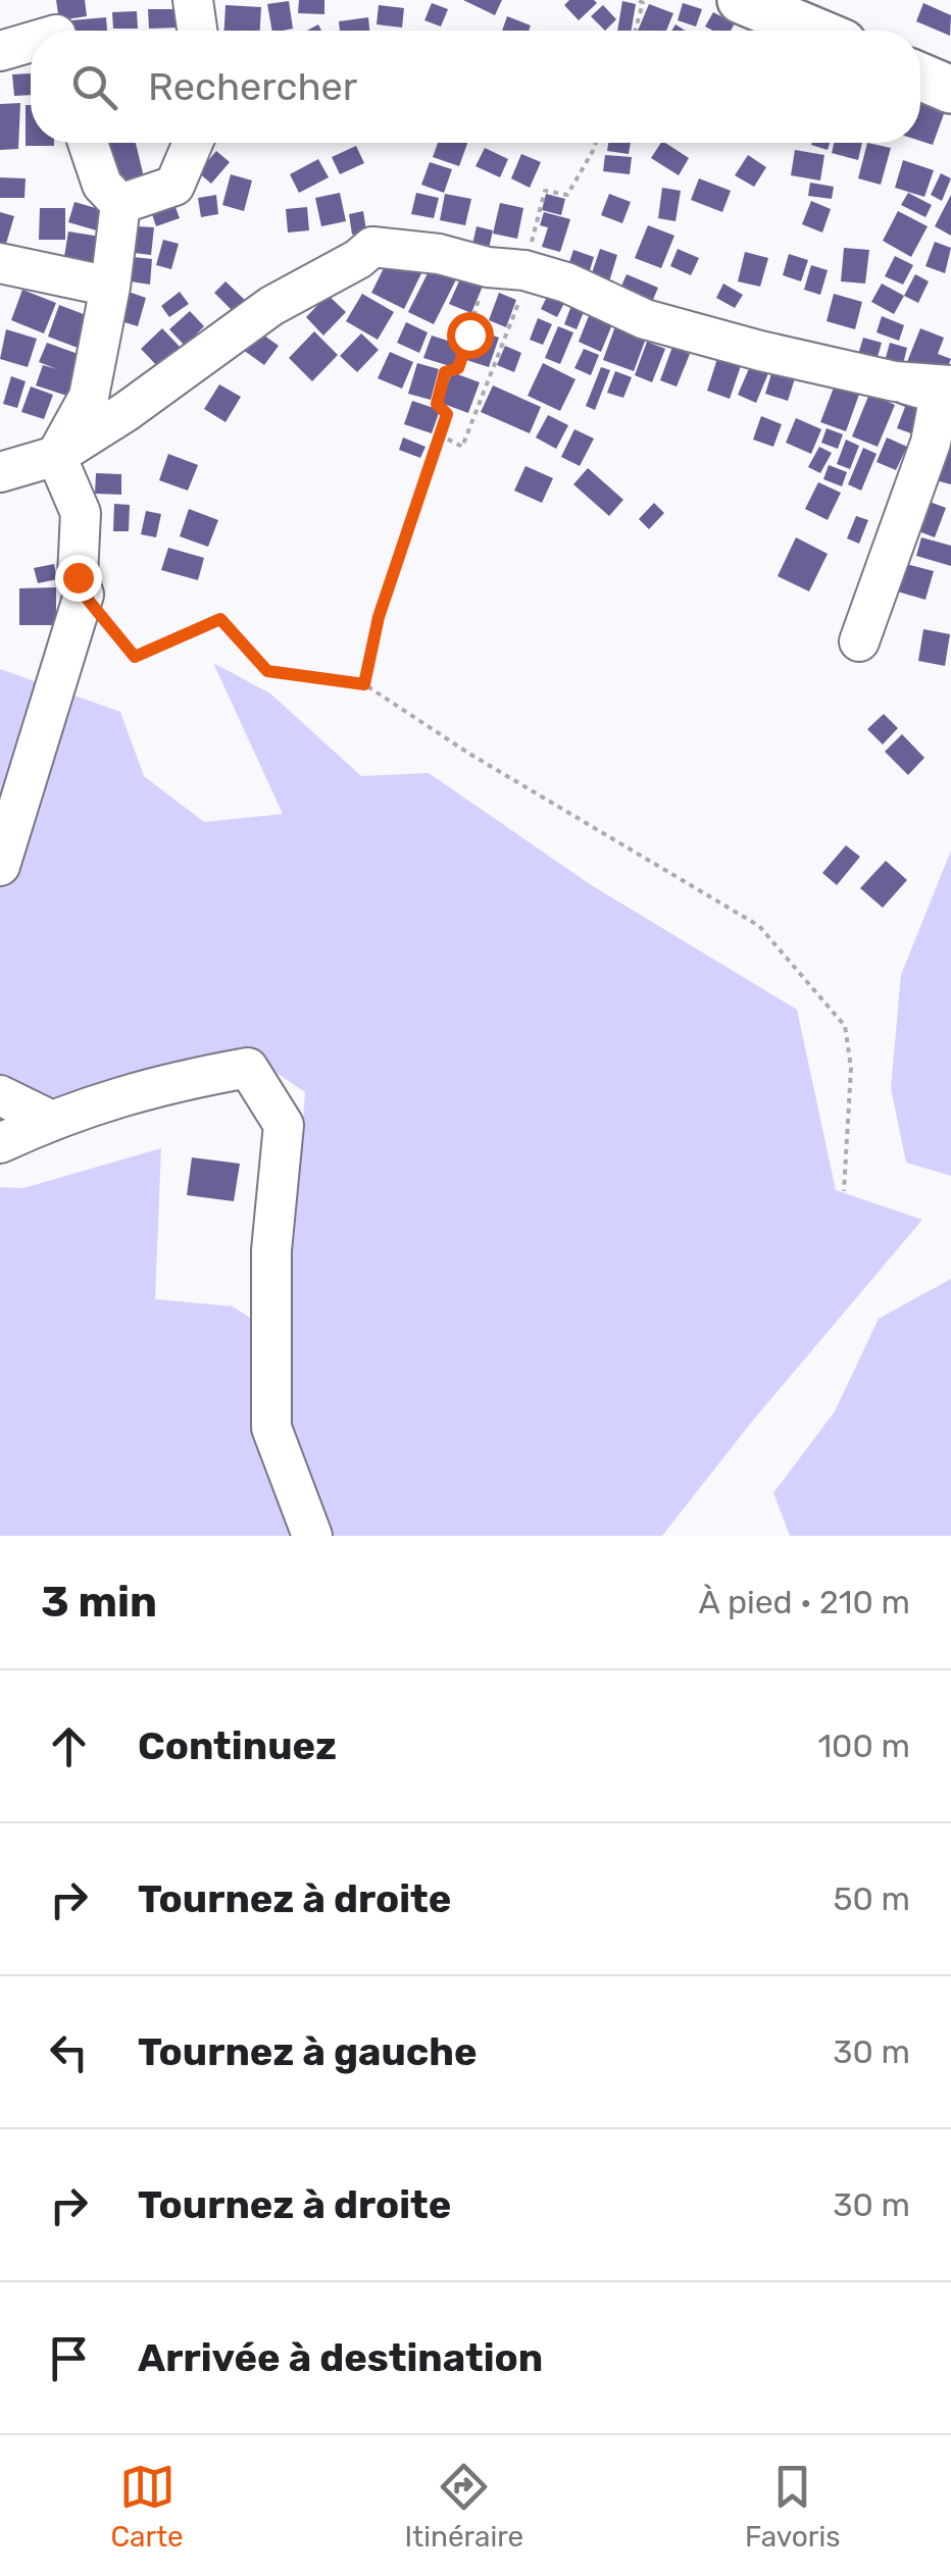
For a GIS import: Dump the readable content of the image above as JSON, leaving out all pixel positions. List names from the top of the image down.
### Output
{
  "page": {
    "search": "Rechercher",
    "heading": ["3 min", "À pied · 210 m"],
    "list": [
      ["Continuez", "100 m"],
      ["Tournez à droite", "50 m"],
      ["Tournez à gauche", "30 m"],
      ["Tournez à droite", "30 m"],
      "Arrivée à destination"
    ],
    "nav": ["Carte", "Itinéraire", "Favoris"]
  }
}
